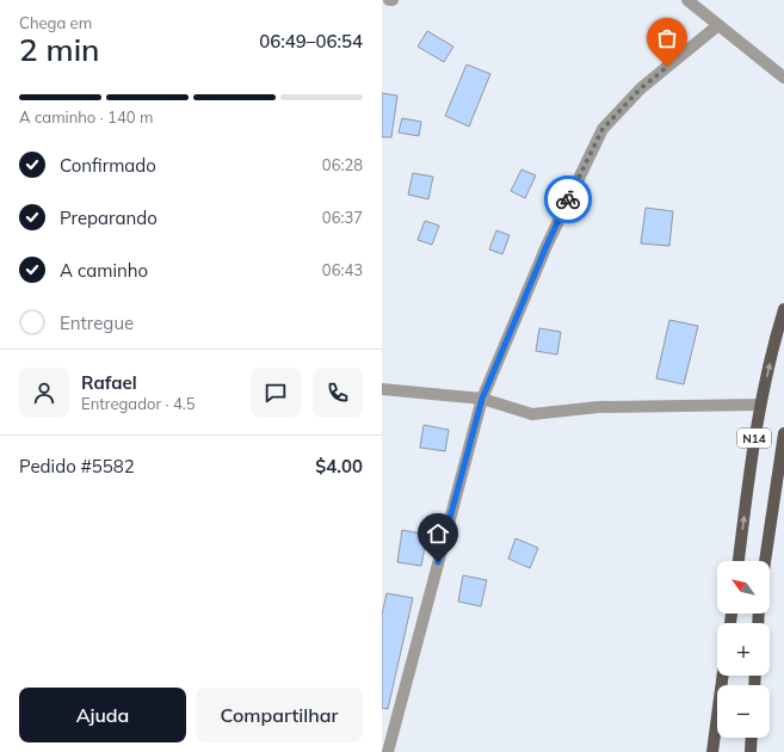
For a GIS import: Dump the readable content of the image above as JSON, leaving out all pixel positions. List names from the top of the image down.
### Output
{
  "streets": {
    "main road": ["N14"]
  },
  "north": "top left",
  "page": {
    "heading": ["2 min", "Chega em", "06:49–06:54"],
    "panel": [
      "Rafael",
      "Entregador · 4.5",
      "Pedido #5582",
      "$4.00"
    ],
    "bar": "A caminho · 140 m",
    "list": [
      ["Confirmado", "06:28"],
      ["Preparando", "06:37"],
      ["A caminho", "06:43"],
      "Entregue"
    ],
    "map_buttons": ["+", "−"],
    "buttons": ["Ajuda", "Compartilhar"]
  }
}
